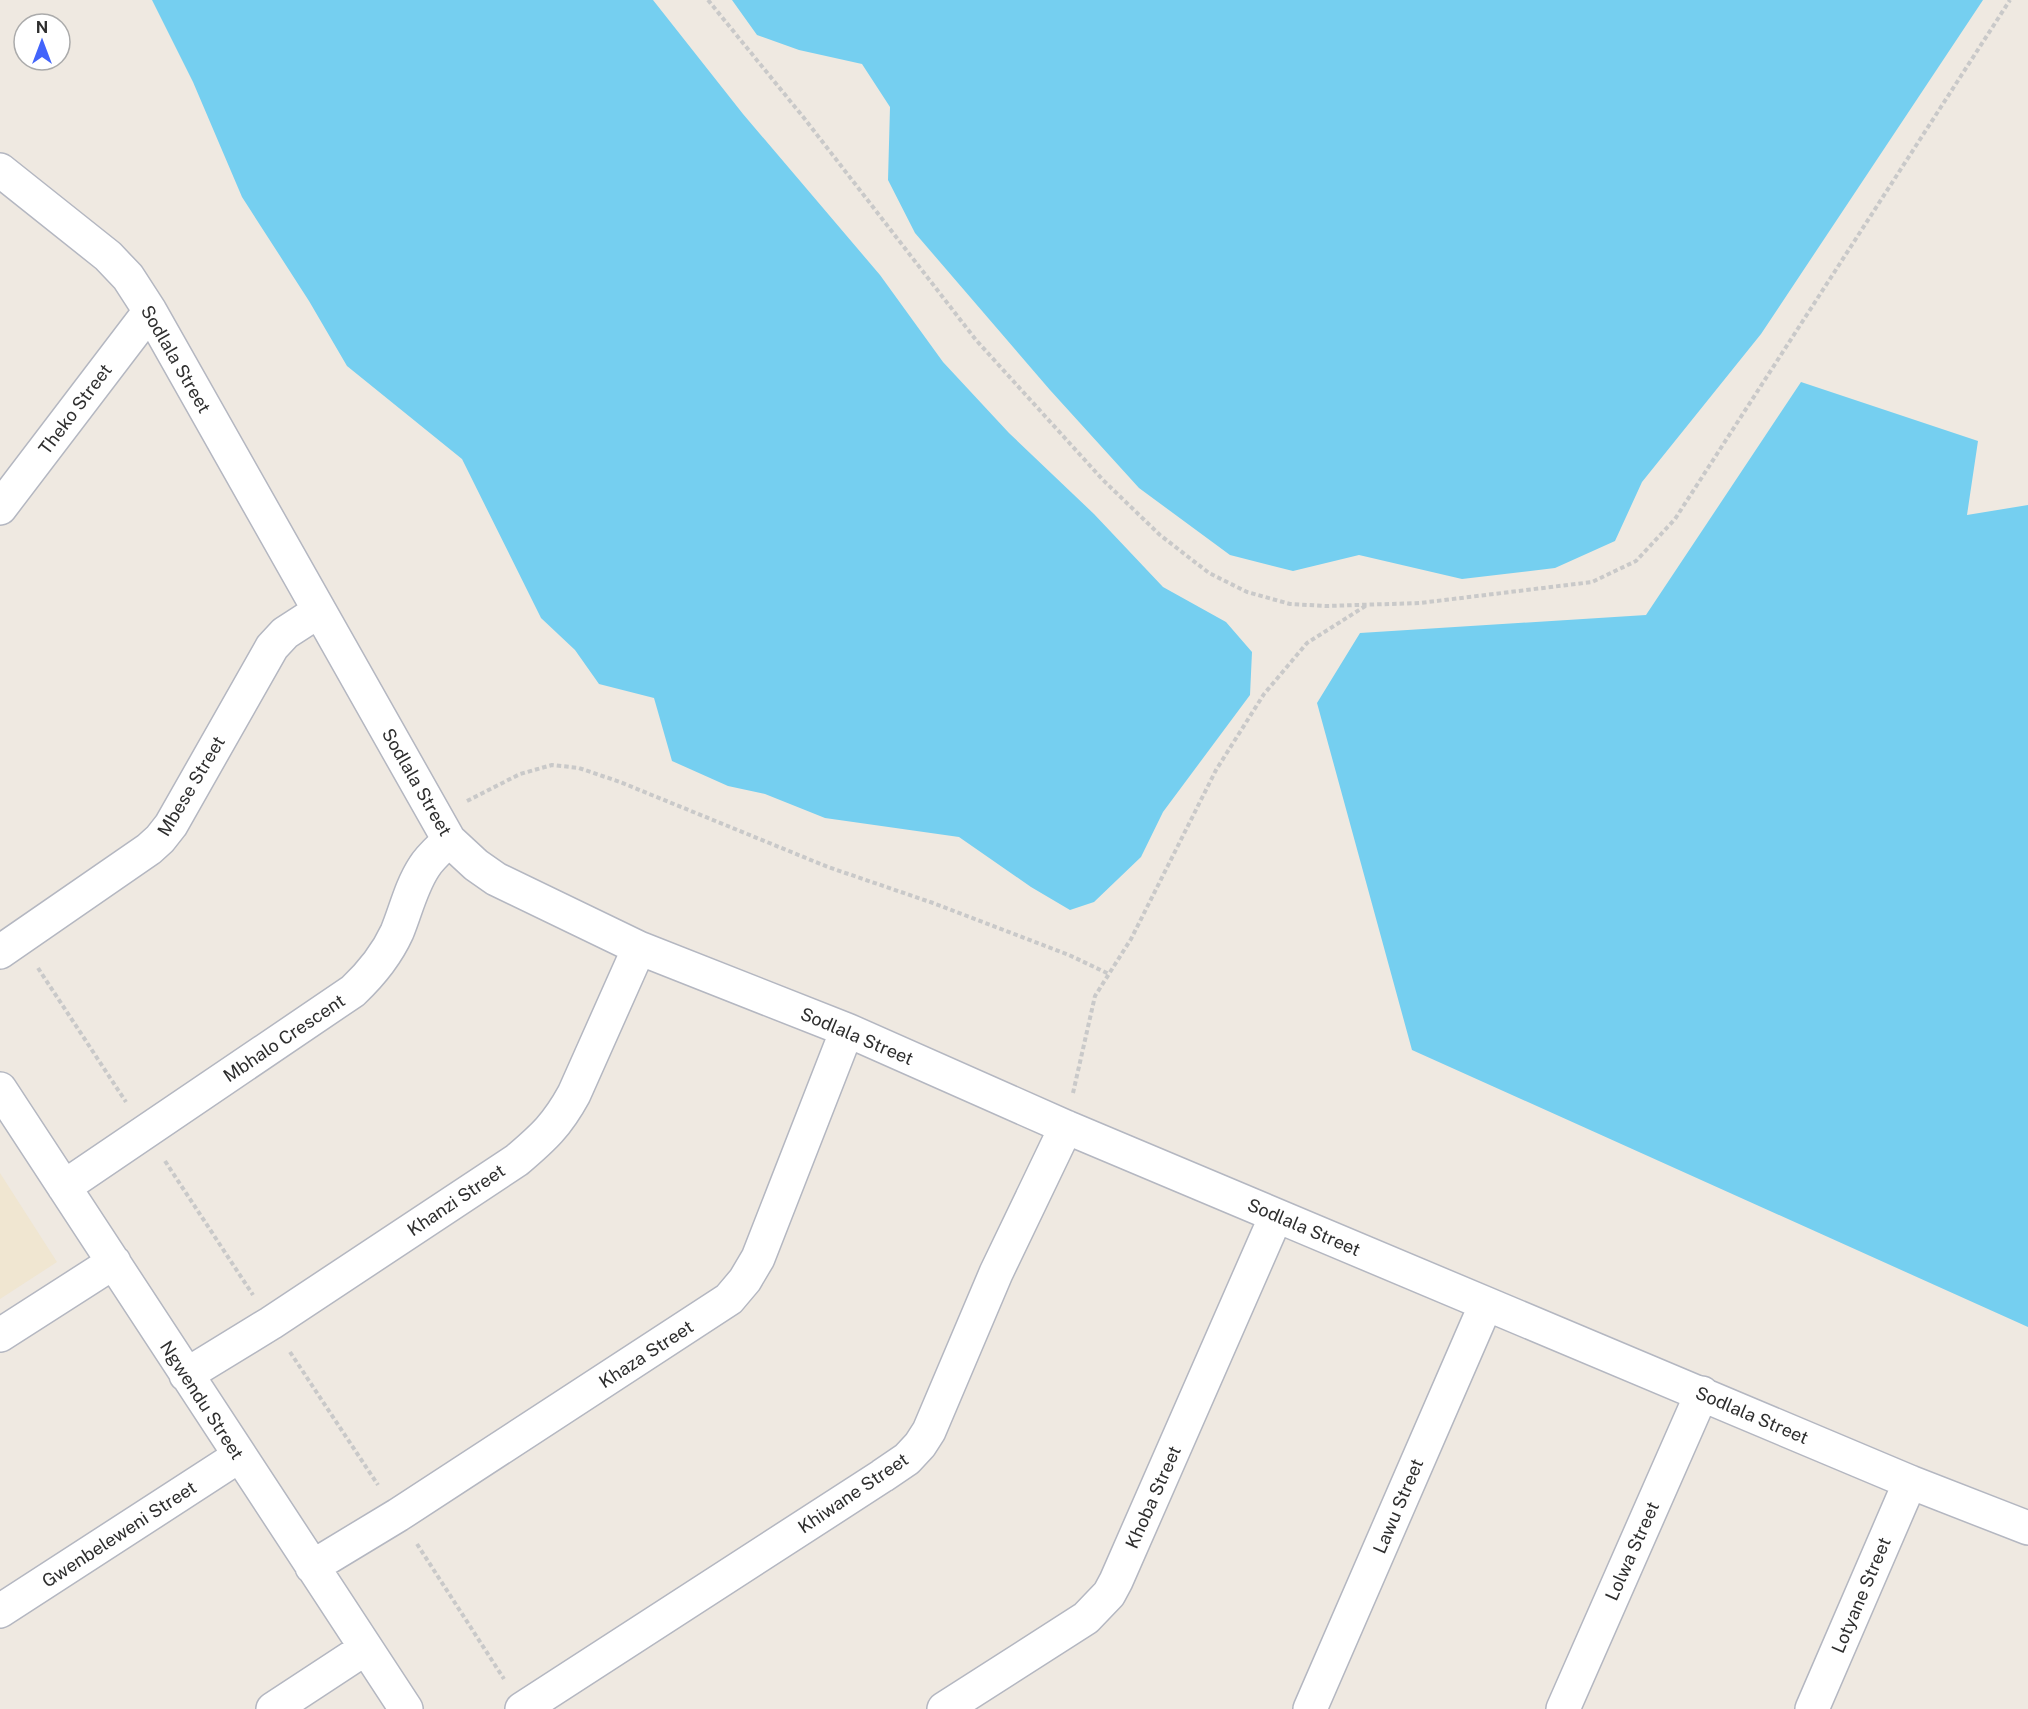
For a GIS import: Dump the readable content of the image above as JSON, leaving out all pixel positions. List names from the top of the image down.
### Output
{
  "streets": {
    "street": [
      "Sodlala Street",
      "Theko Street",
      "Mbese Street",
      "Mbhalo Crescent",
      "Khanzi Street",
      "Khaza Street",
      "Ngwendu Street",
      "Khiwane Street",
      "Khoba Street",
      "Lawu Street",
      "Gwenbeleweni Street",
      "Lolwa Street",
      "Lotyane Street"
    ]
  },
  "crossings": [
    ["Sodlala Street", "Theko Street"],
    ["Sodlala Street", "Mbese Street"],
    ["Sodlala Street", "Mbhalo Crescent"],
    ["Sodlala Street", "Khanzi Street"],
    ["Sodlala Street", "Khaza Street"],
    ["Sodlala Street", "Khiwane Street"],
    ["Sodlala Street", "Khoba Street"],
    ["Sodlala Street", "Lawu Street"],
    ["Sodlala Street", "Lolwa Street"],
    ["Sodlala Street", "Lotyane Street"],
    ["Mbhalo Crescent", "Ngwendu Street"],
    ["Khanzi Street", "Ngwendu Street"],
    ["Khaza Street", "Ngwendu Street"],
    ["Ngwendu Street", "Gwenbeleweni Street"]
  ],
  "north": "top"
}
